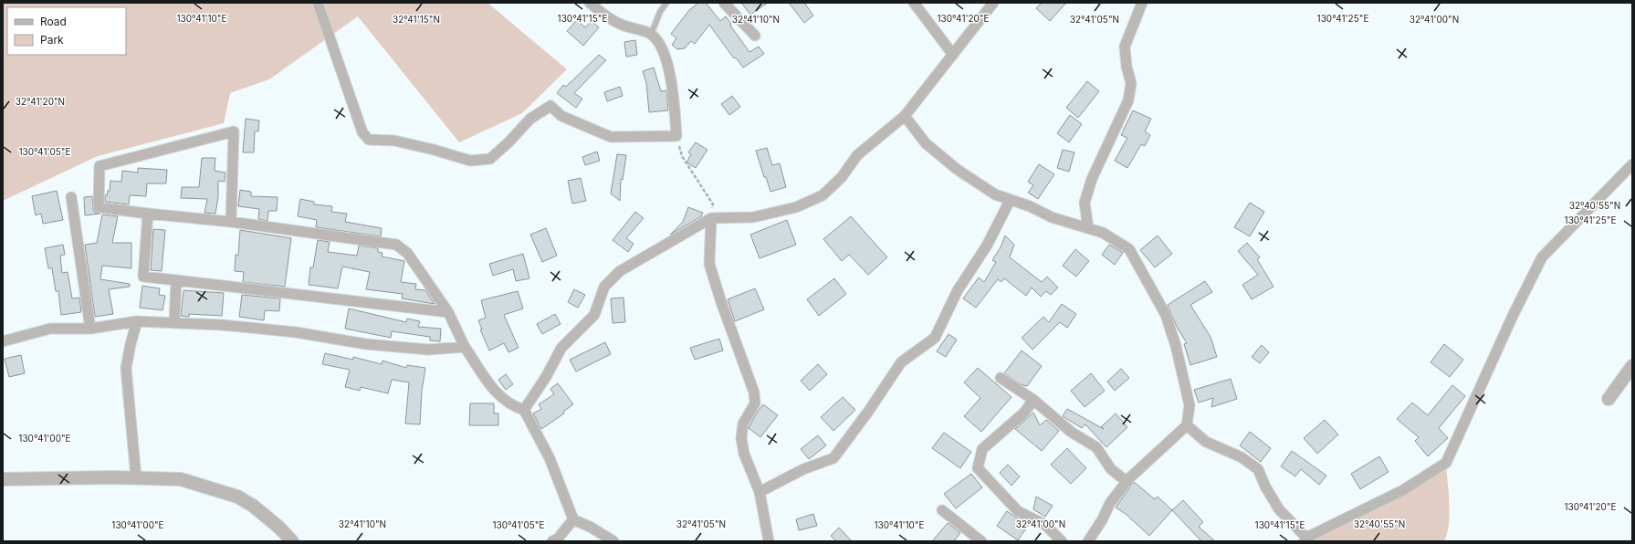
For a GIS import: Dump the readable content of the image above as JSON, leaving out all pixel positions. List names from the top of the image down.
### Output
{
  "legend": ["Road", "Park"],
  "coordinates": [
    "130°41'10\"E",
    "130°41'15\"E",
    "130°41'20\"E",
    "130°41'25\"E",
    "32°41'15\"N",
    "32°41'10\"N",
    "32°41'05\"N",
    "32°41'00\"N",
    "32°41'20\"N",
    "130°41'05\"E",
    "32°40'55\"N",
    "130°41'00\"E"
  ]
}
